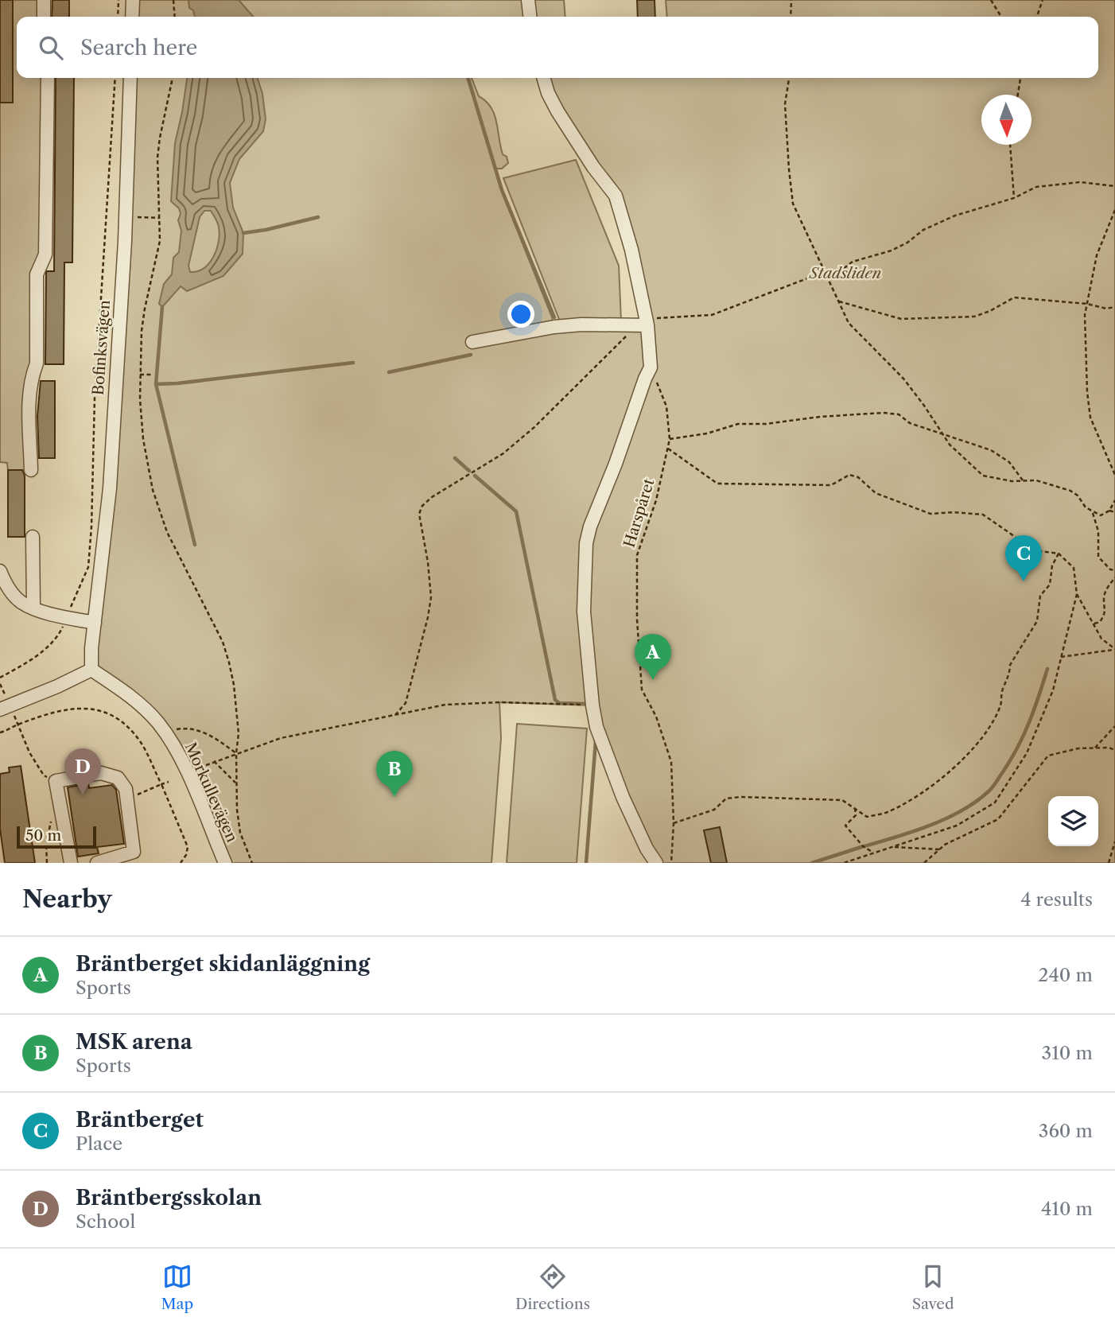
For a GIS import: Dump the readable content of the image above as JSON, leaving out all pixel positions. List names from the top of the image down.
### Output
{
  "streets": {
    "street": ["Bofinksvägen", "Morkullevägen"],
    "path": ["Harspåret"]
  },
  "crossings": [
    ["Bofinksvägen", "Morkullevägen"]
  ],
  "parks": ["Stadsliden"],
  "scale_bar": "50 m",
  "north": "bottom",
  "page": {
    "search": "Search here",
    "pins": [
      "C",
      "A",
      "D",
      "B"
    ],
    "scale": "50 m",
    "heading": ["Nearby", "4 results"],
    "list": [
      {
        "mark": "A",
        "name": "Bräntberget skidanläggning",
        "note": "Sports",
        "value": "240 m"
      },
      {
        "mark": "B",
        "name": "MSK arena",
        "note": "Sports",
        "value": "310 m"
      },
      {
        "mark": "C",
        "name": "Bräntberget",
        "note": "Place",
        "value": "360 m"
      },
      {
        "mark": "D",
        "name": "Bräntbergsskolan",
        "note": "School",
        "value": "410 m"
      }
    ],
    "nav": ["Map", "Directions", "Saved"]
  }
}
